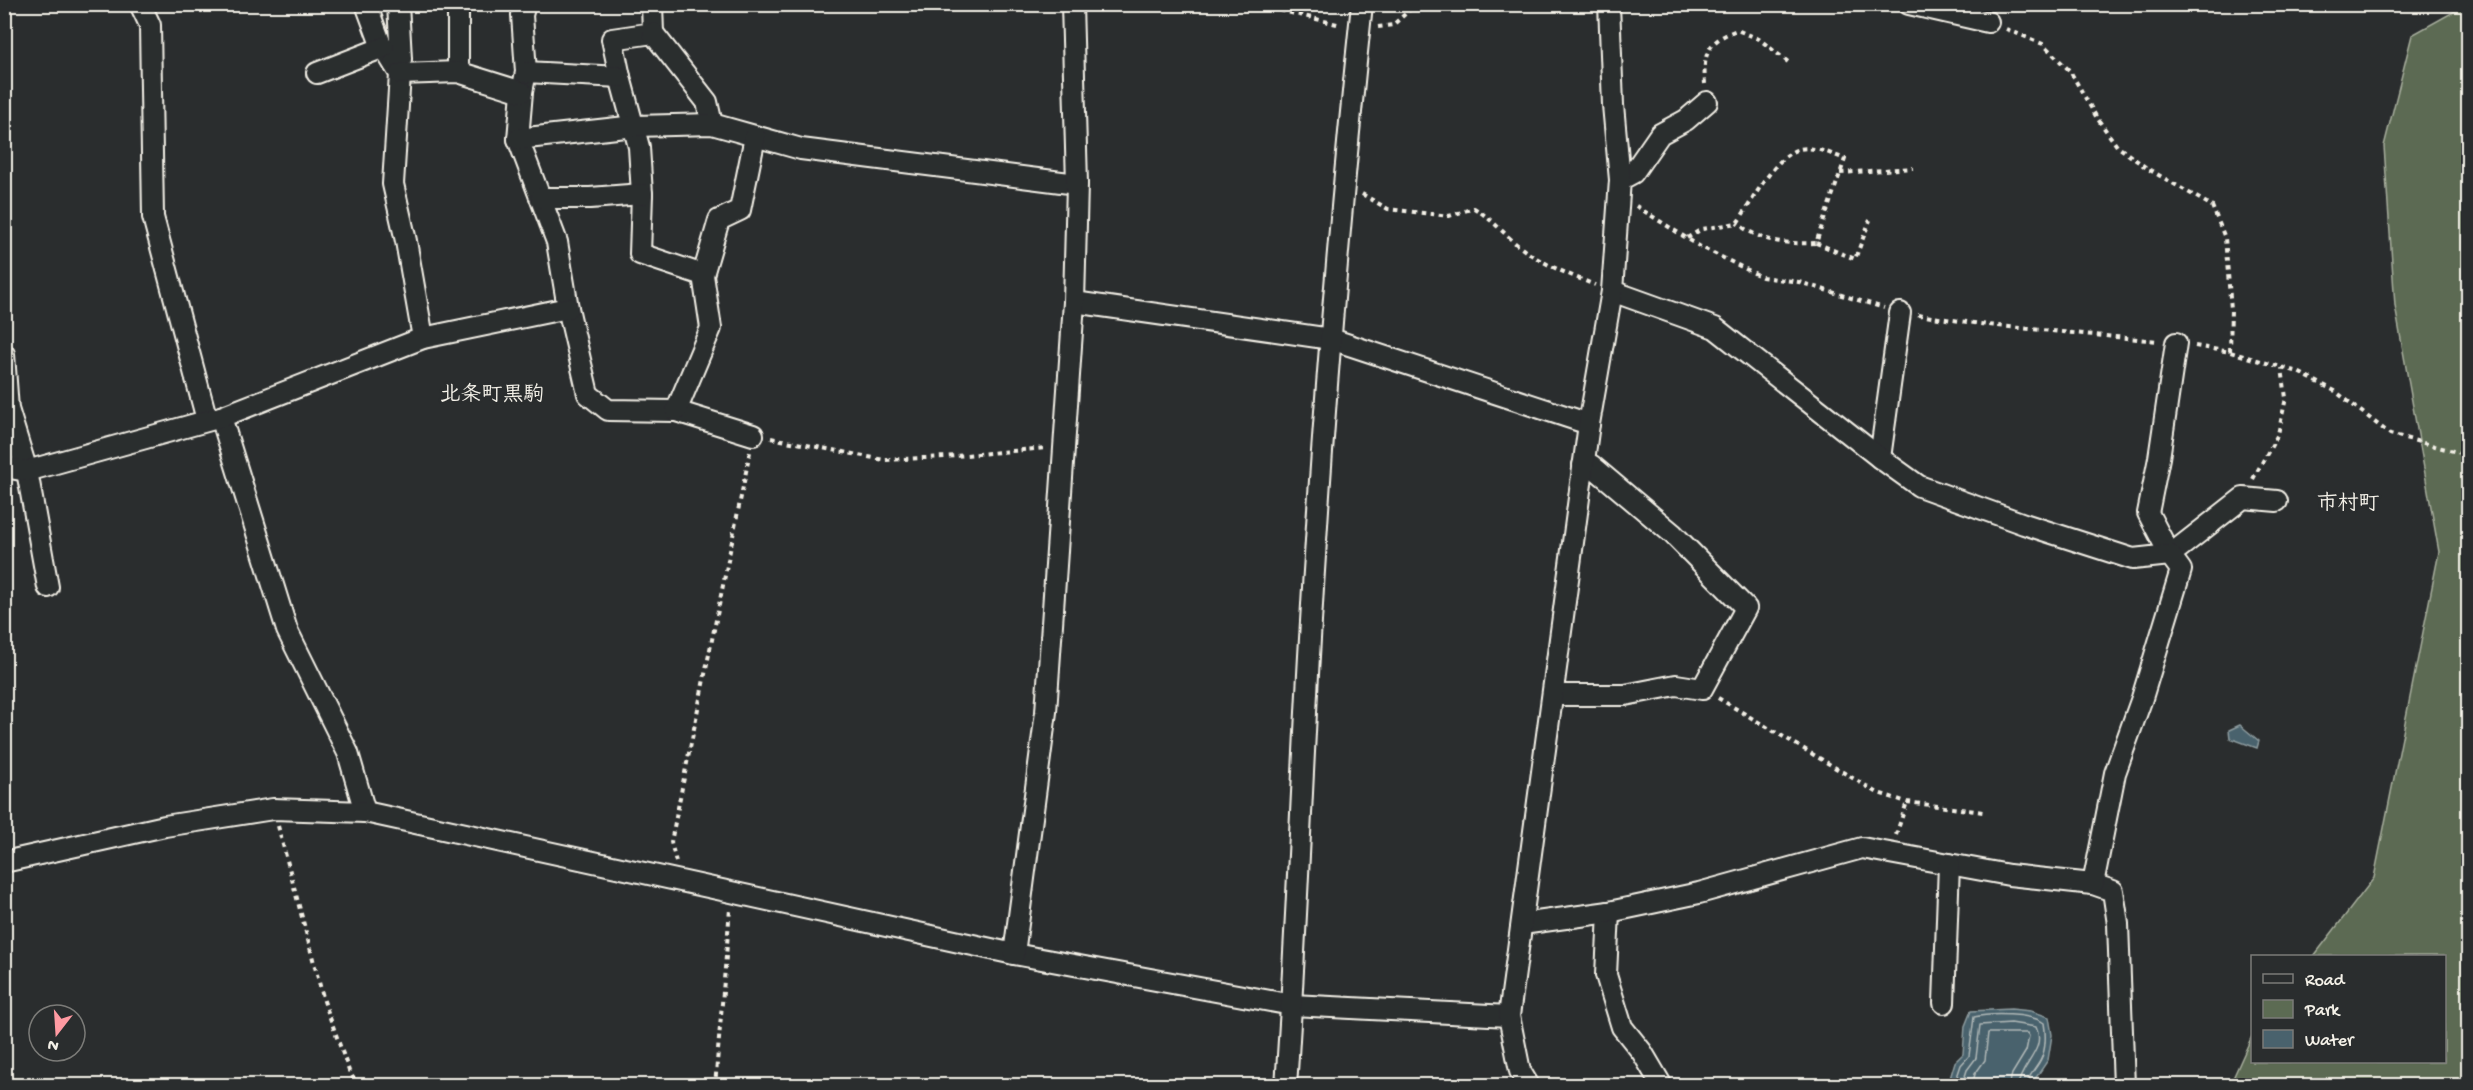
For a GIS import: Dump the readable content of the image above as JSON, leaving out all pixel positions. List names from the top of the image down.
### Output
{
  "districts": ["北条町黒駒", "市村町"],
  "legend": ["Road", "Park", "Water"],
  "north": "bottom"
}
